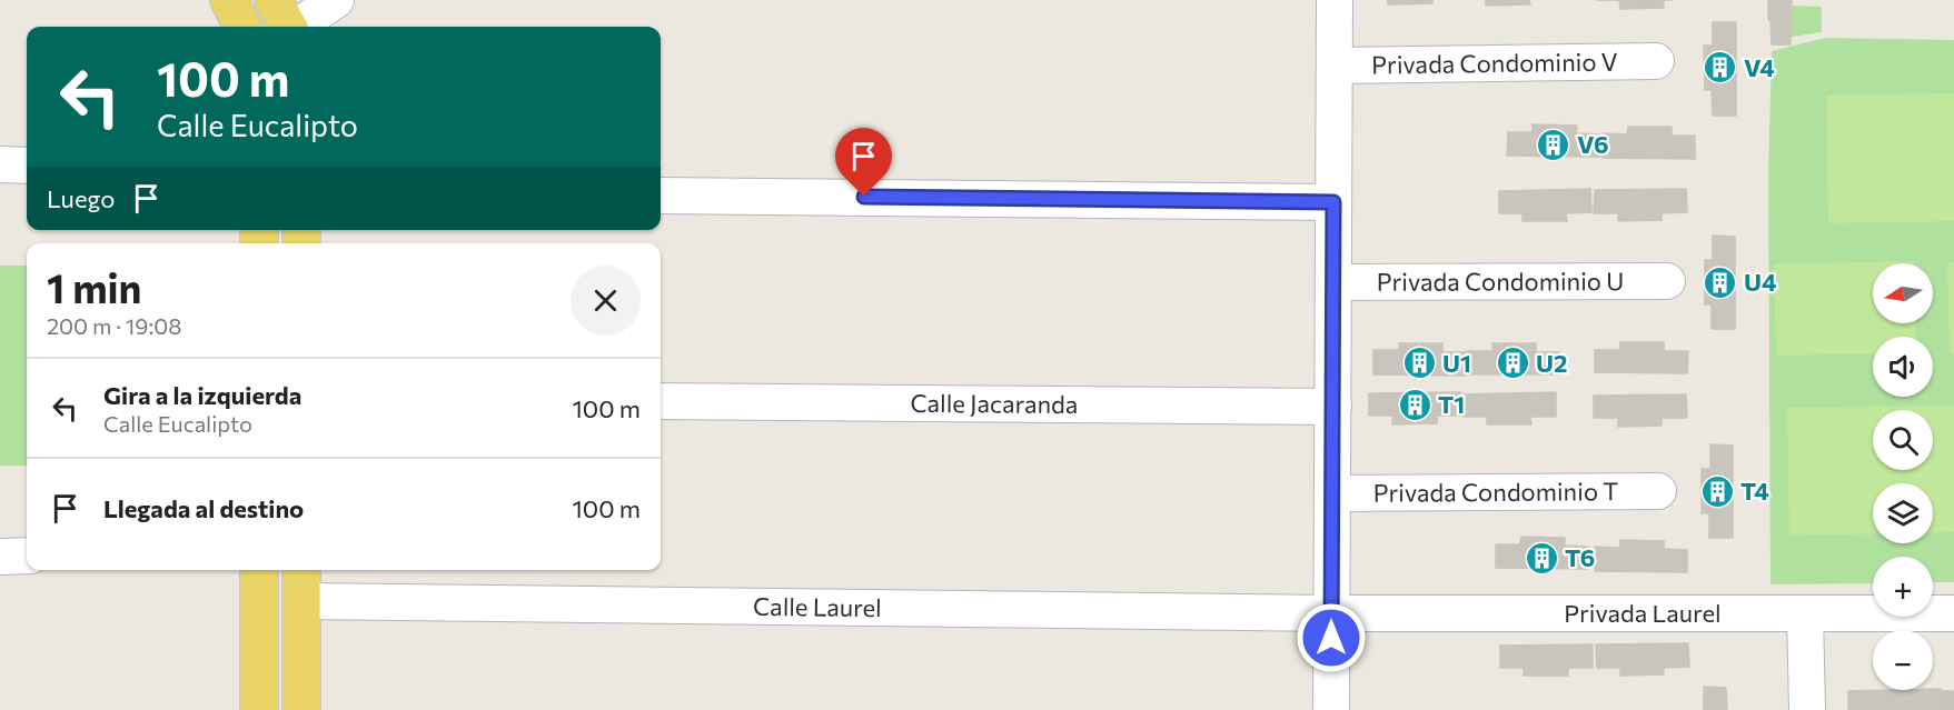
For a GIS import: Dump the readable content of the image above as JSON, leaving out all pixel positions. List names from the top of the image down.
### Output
{
  "streets": {
    "street": [
      "Privada Condominio V",
      "Privada Condominio U",
      "Calle Jacaranda",
      "Privada Condominio T",
      "Calle Laurel",
      "Privada Laurel"
    ]
  },
  "crossings": [
    ["Calle Laurel", "Privada Laurel"]
  ],
  "places": {
    "building": [
      "V4",
      "V6",
      "U4",
      "U1",
      "U2",
      "T1",
      "T4",
      "T6"
    ]
  },
  "north": "left",
  "page": {
    "turn": ["100 m", "Calle Eucalipto"],
    "then": "Luego",
    "heading": ["1 min", "200 m · 19:08"],
    "map_buttons": ["+", "−"],
    "list": [
      {
        "name": "Gira a la izquierda",
        "note": "Calle Eucalipto",
        "value": "100 m"
      },
      {
        "name": "Llegada al destino",
        "value": "100 m"
      }
    ]
  }
}
